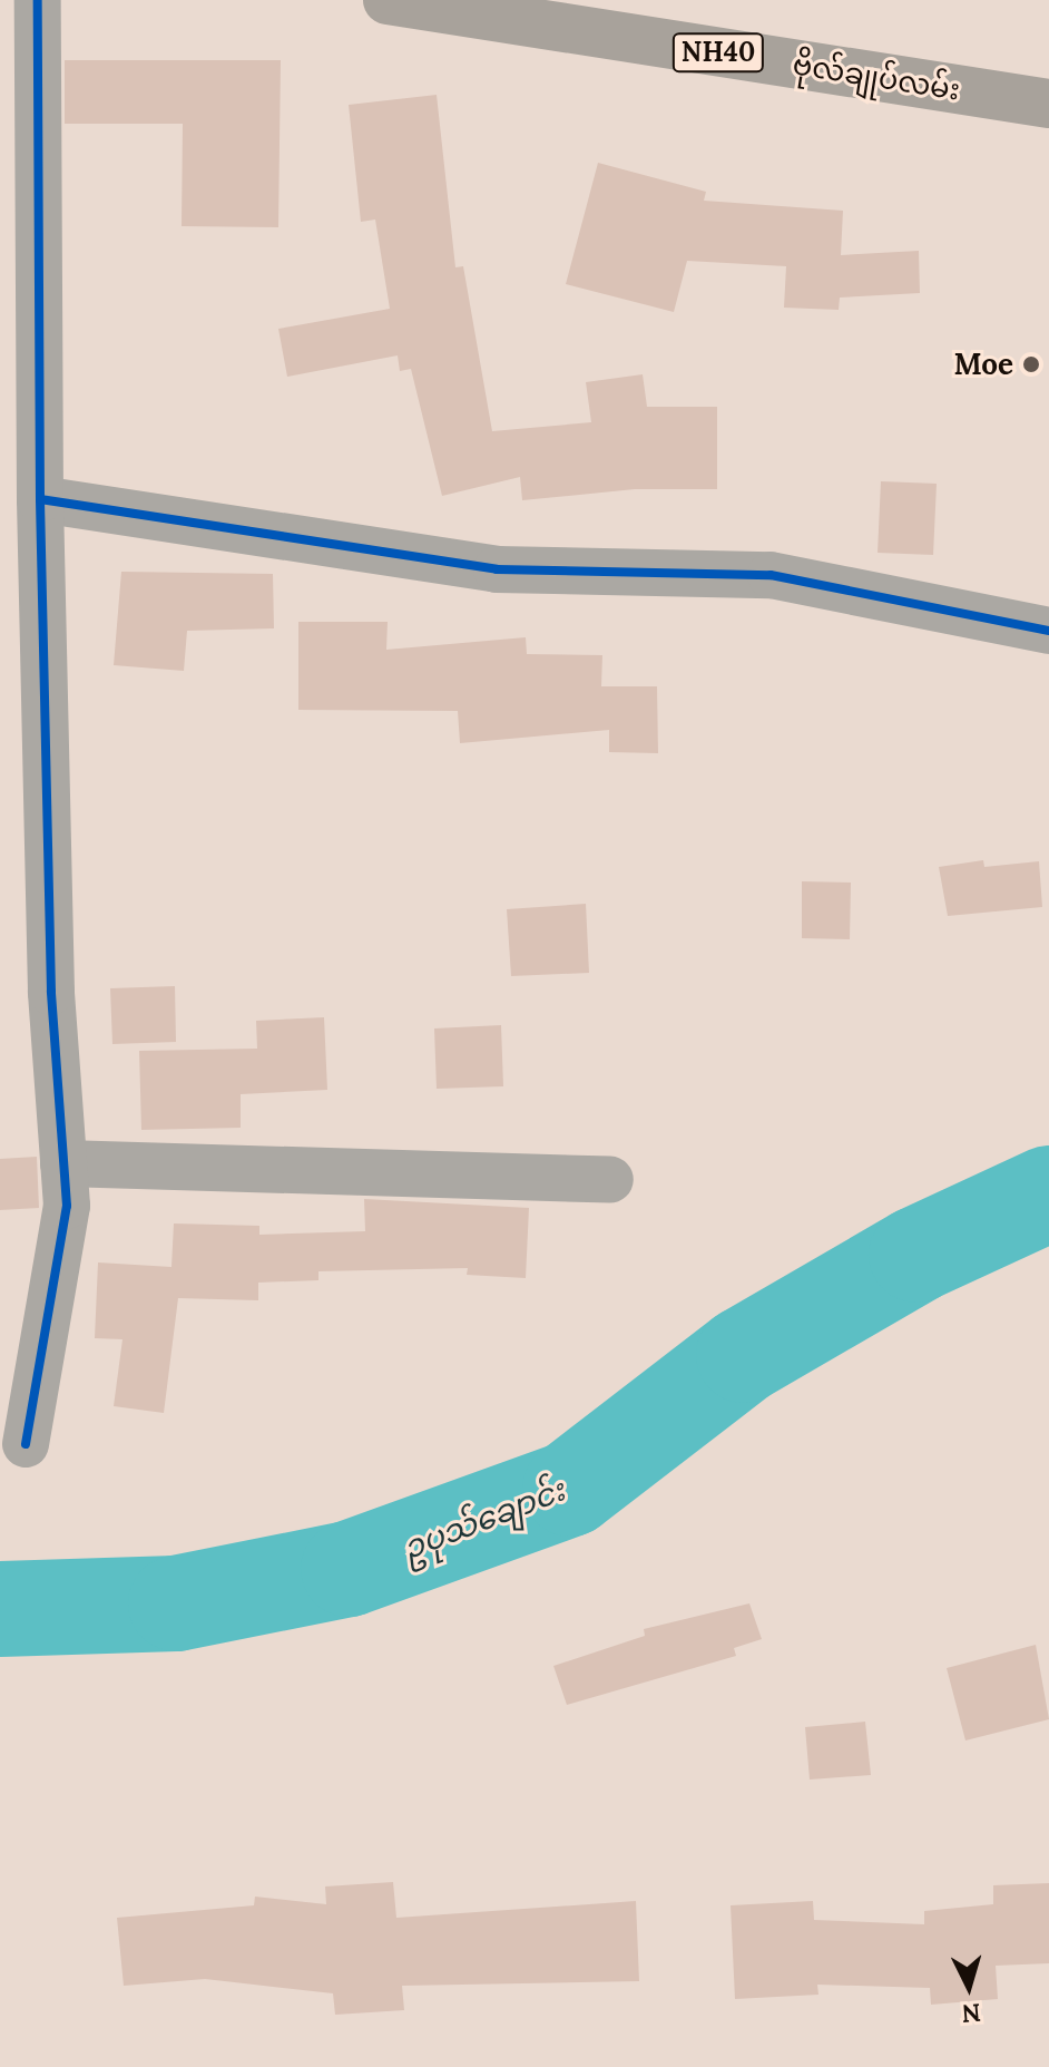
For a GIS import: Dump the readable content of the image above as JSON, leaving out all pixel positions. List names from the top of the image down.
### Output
{
  "streets": {
    "highway": ["NH40", "ဗိုလ်ချုပ်လမ်း"]
  },
  "water": ["ဥပုသ်ချောင်း"],
  "places": ["Moe"],
  "north": "bottom"
}
